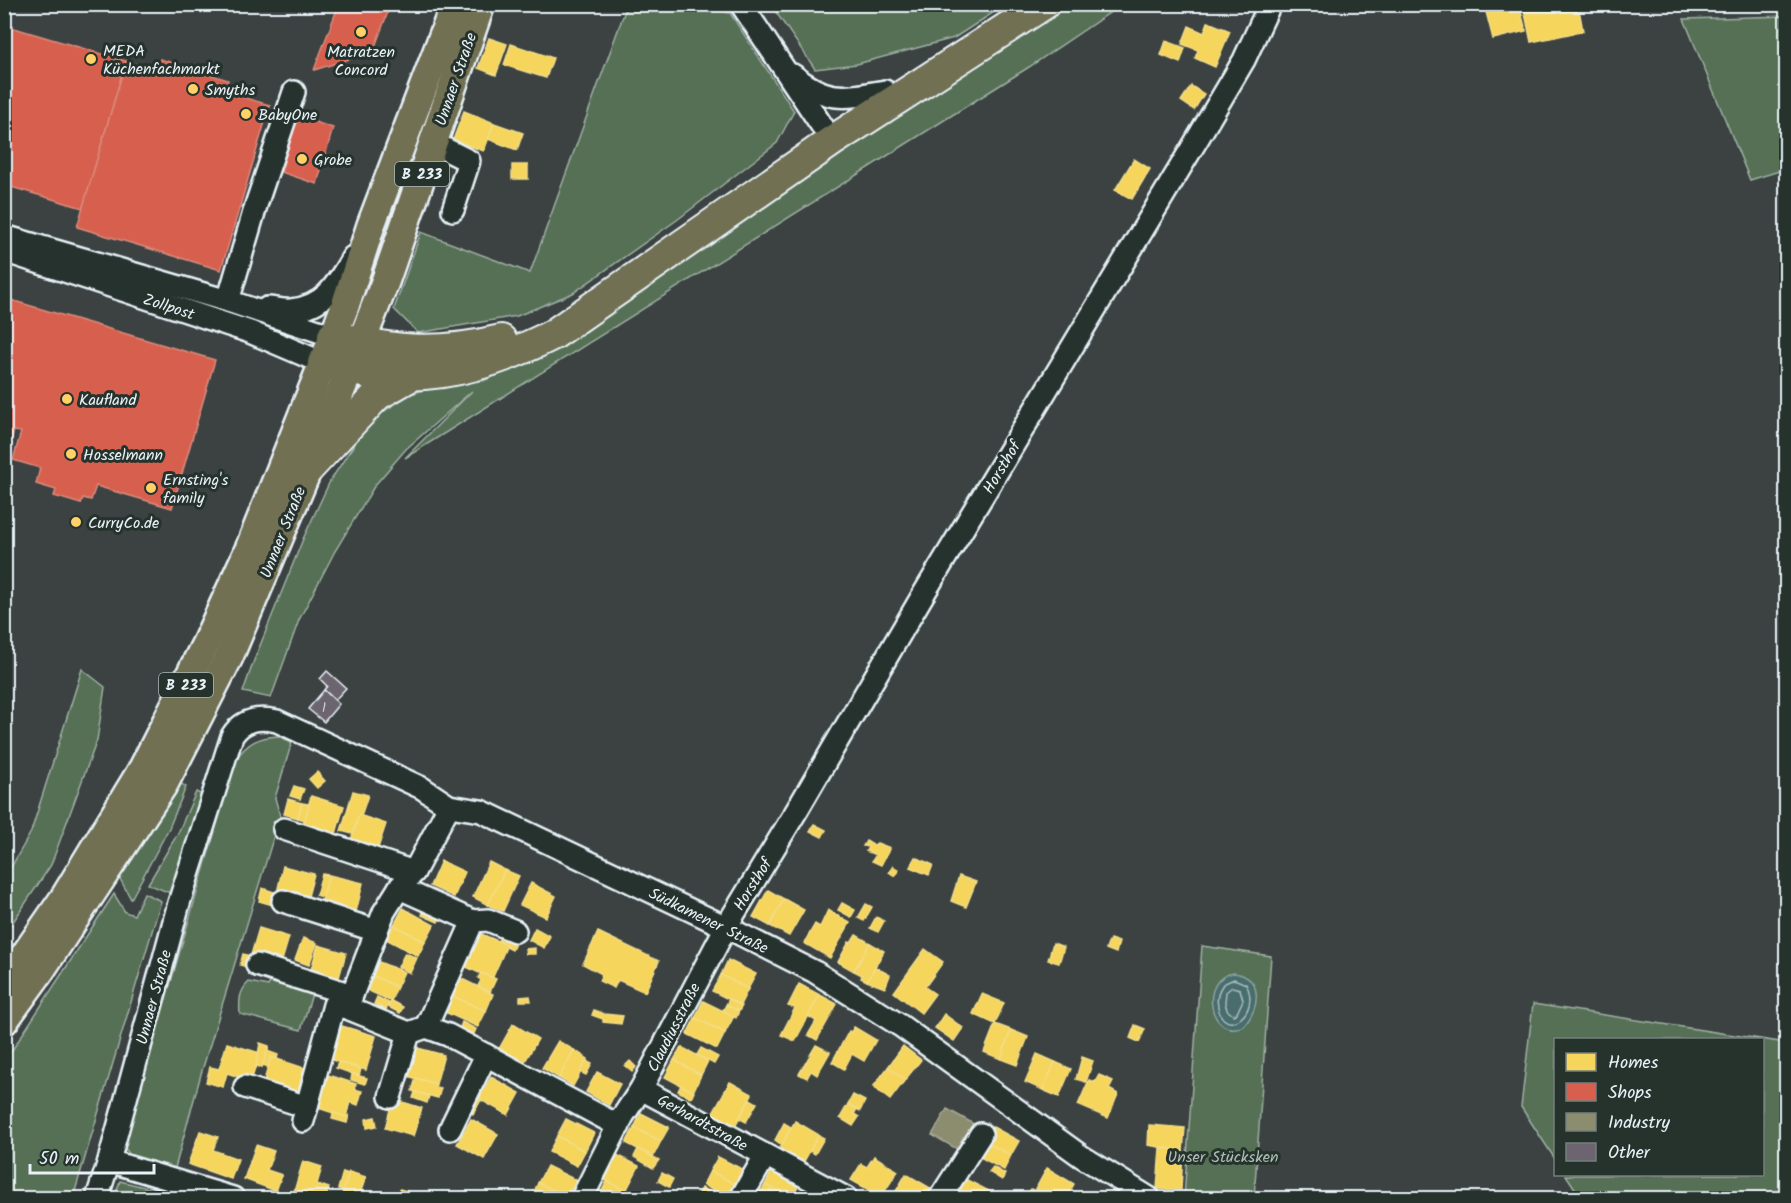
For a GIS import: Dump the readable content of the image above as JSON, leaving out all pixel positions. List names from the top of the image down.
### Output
{
  "streets": {
    "main road": ["Unnaer Straße", "B 233"],
    "street": [
      "Zollpost",
      "Horsthof",
      "Südkamener Straße",
      "Claudiusstraße",
      "Gerhardtstraße"
    ]
  },
  "crossings": [
    ["Unnaer Straße", "Zollpost"],
    ["Unnaer Straße", "Südkamener Straße"],
    ["Horsthof", "Südkamener Straße"],
    ["Horsthof", "Claudiusstraße"],
    ["Südkamener Straße", "Claudiusstraße"],
    ["Claudiusstraße", "Gerhardtstraße"]
  ],
  "parks": ["Unser Stücksken"],
  "places": [
    "Matratzen Concord",
    "MEDA Küchenfachmarkt",
    "Smyths",
    "BabyOne",
    "Grobe",
    "Kaufland",
    "Hosselmann",
    "Ernsting's family",
    "CurryCo.de"
  ],
  "house_numbers": ["1"],
  "legend": [
    "Homes",
    "Shops",
    "Industry",
    "Other"
  ],
  "scale_bar": "50 m"
}
